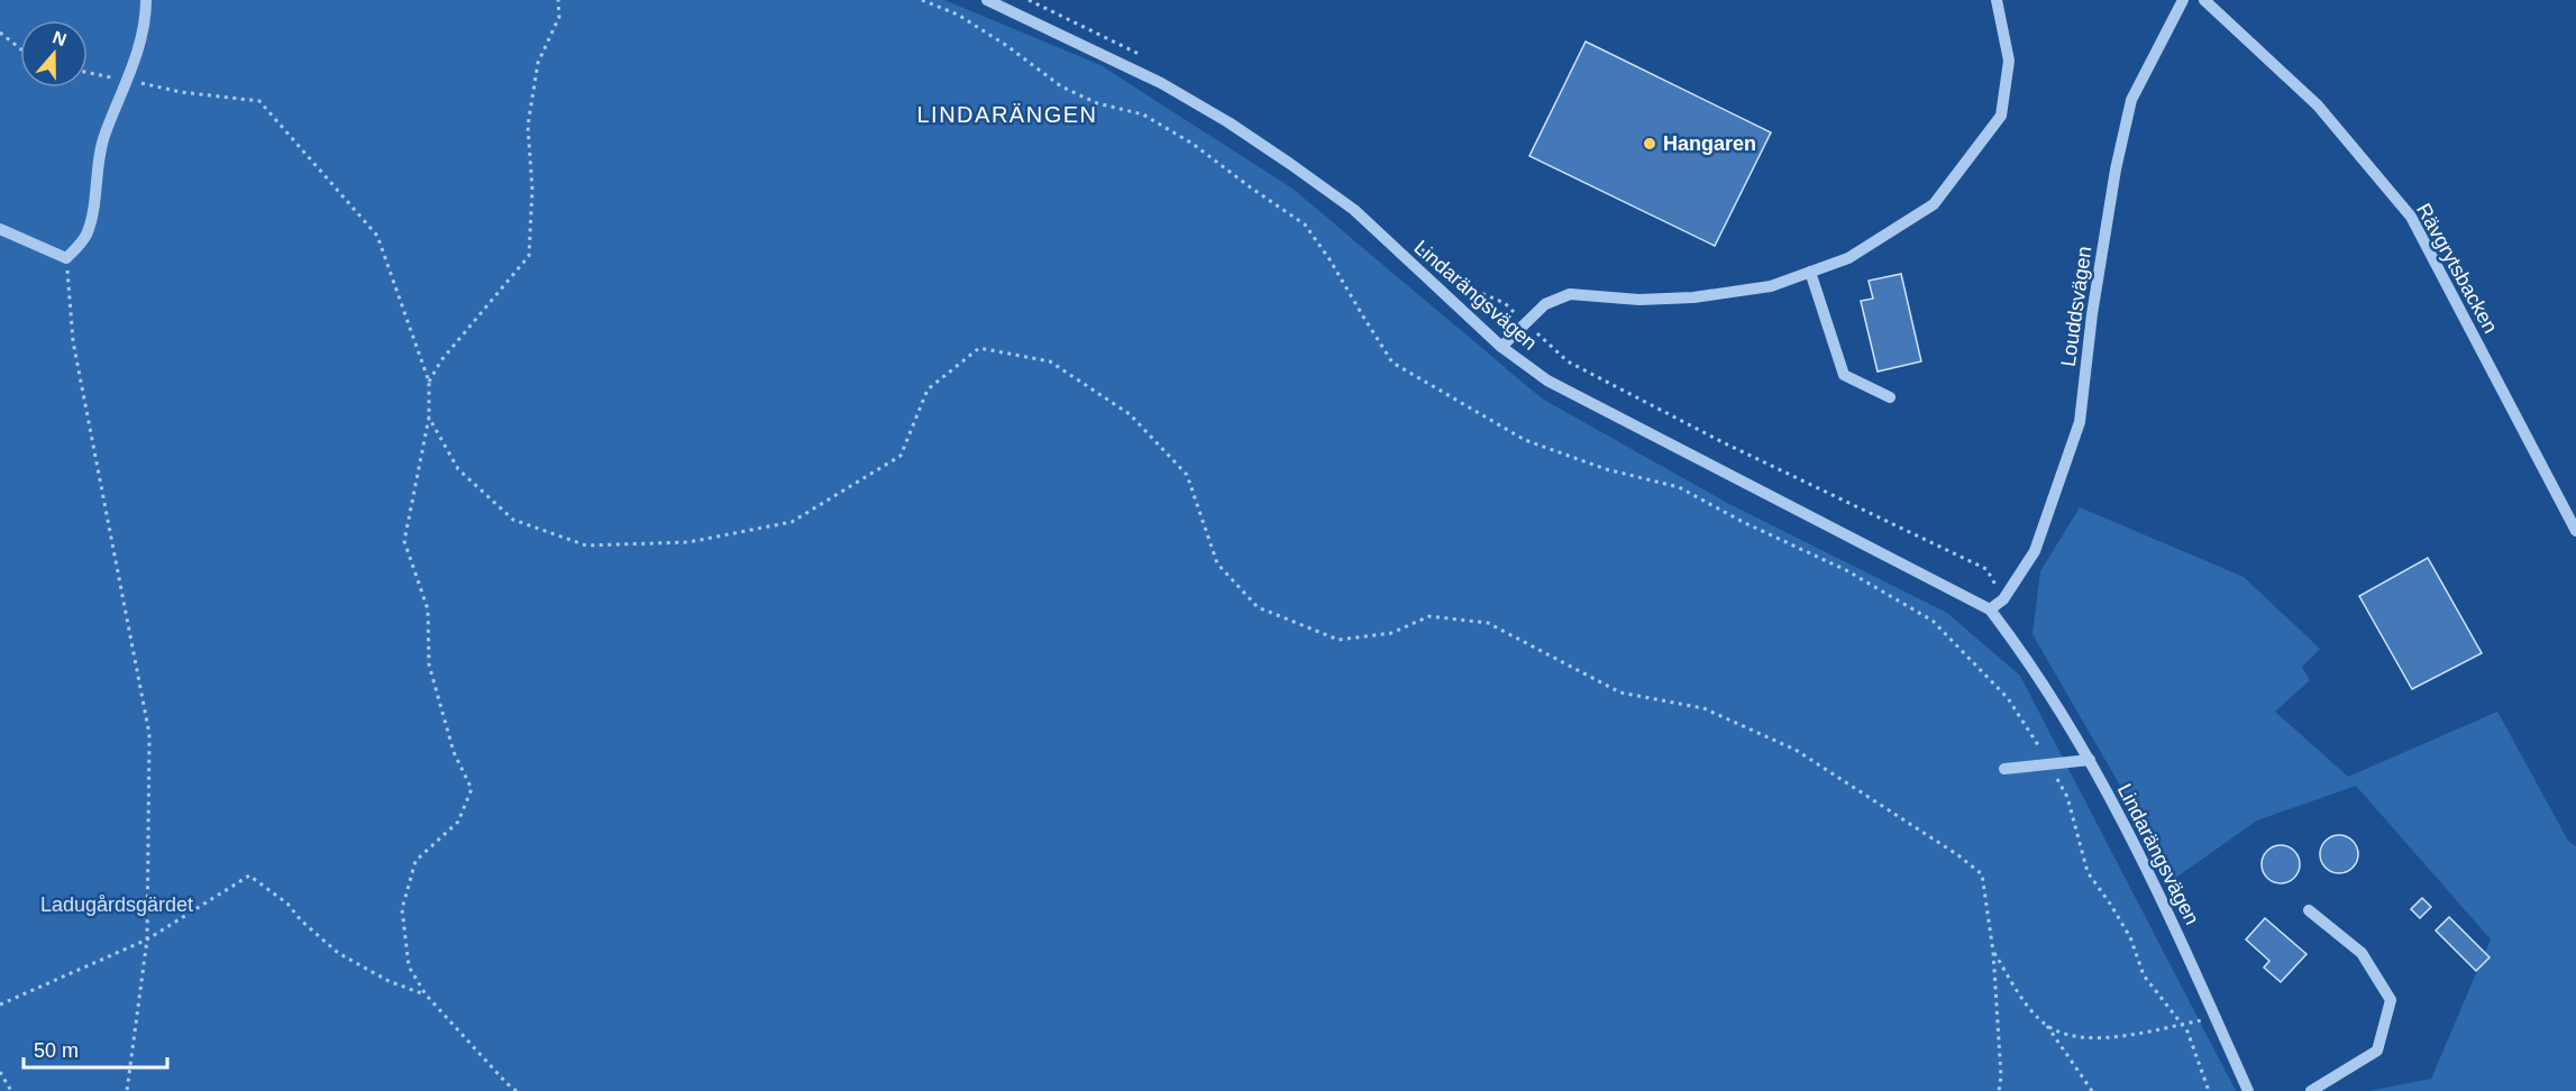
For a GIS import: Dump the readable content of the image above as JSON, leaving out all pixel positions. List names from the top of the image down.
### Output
{
  "streets": {
    "street": ["Rävgrytsbacken", "Lindarängsvägen", "Louddsvägen"]
  },
  "crossings": [
    ["Lindarängsvägen", "Louddsvägen"]
  ],
  "districts": ["LINDARÄNGEN"],
  "parks": ["Ladugårdsgärdet"],
  "places": ["Hangaren"],
  "scale_bar": "50 m",
  "north": "top"
}
